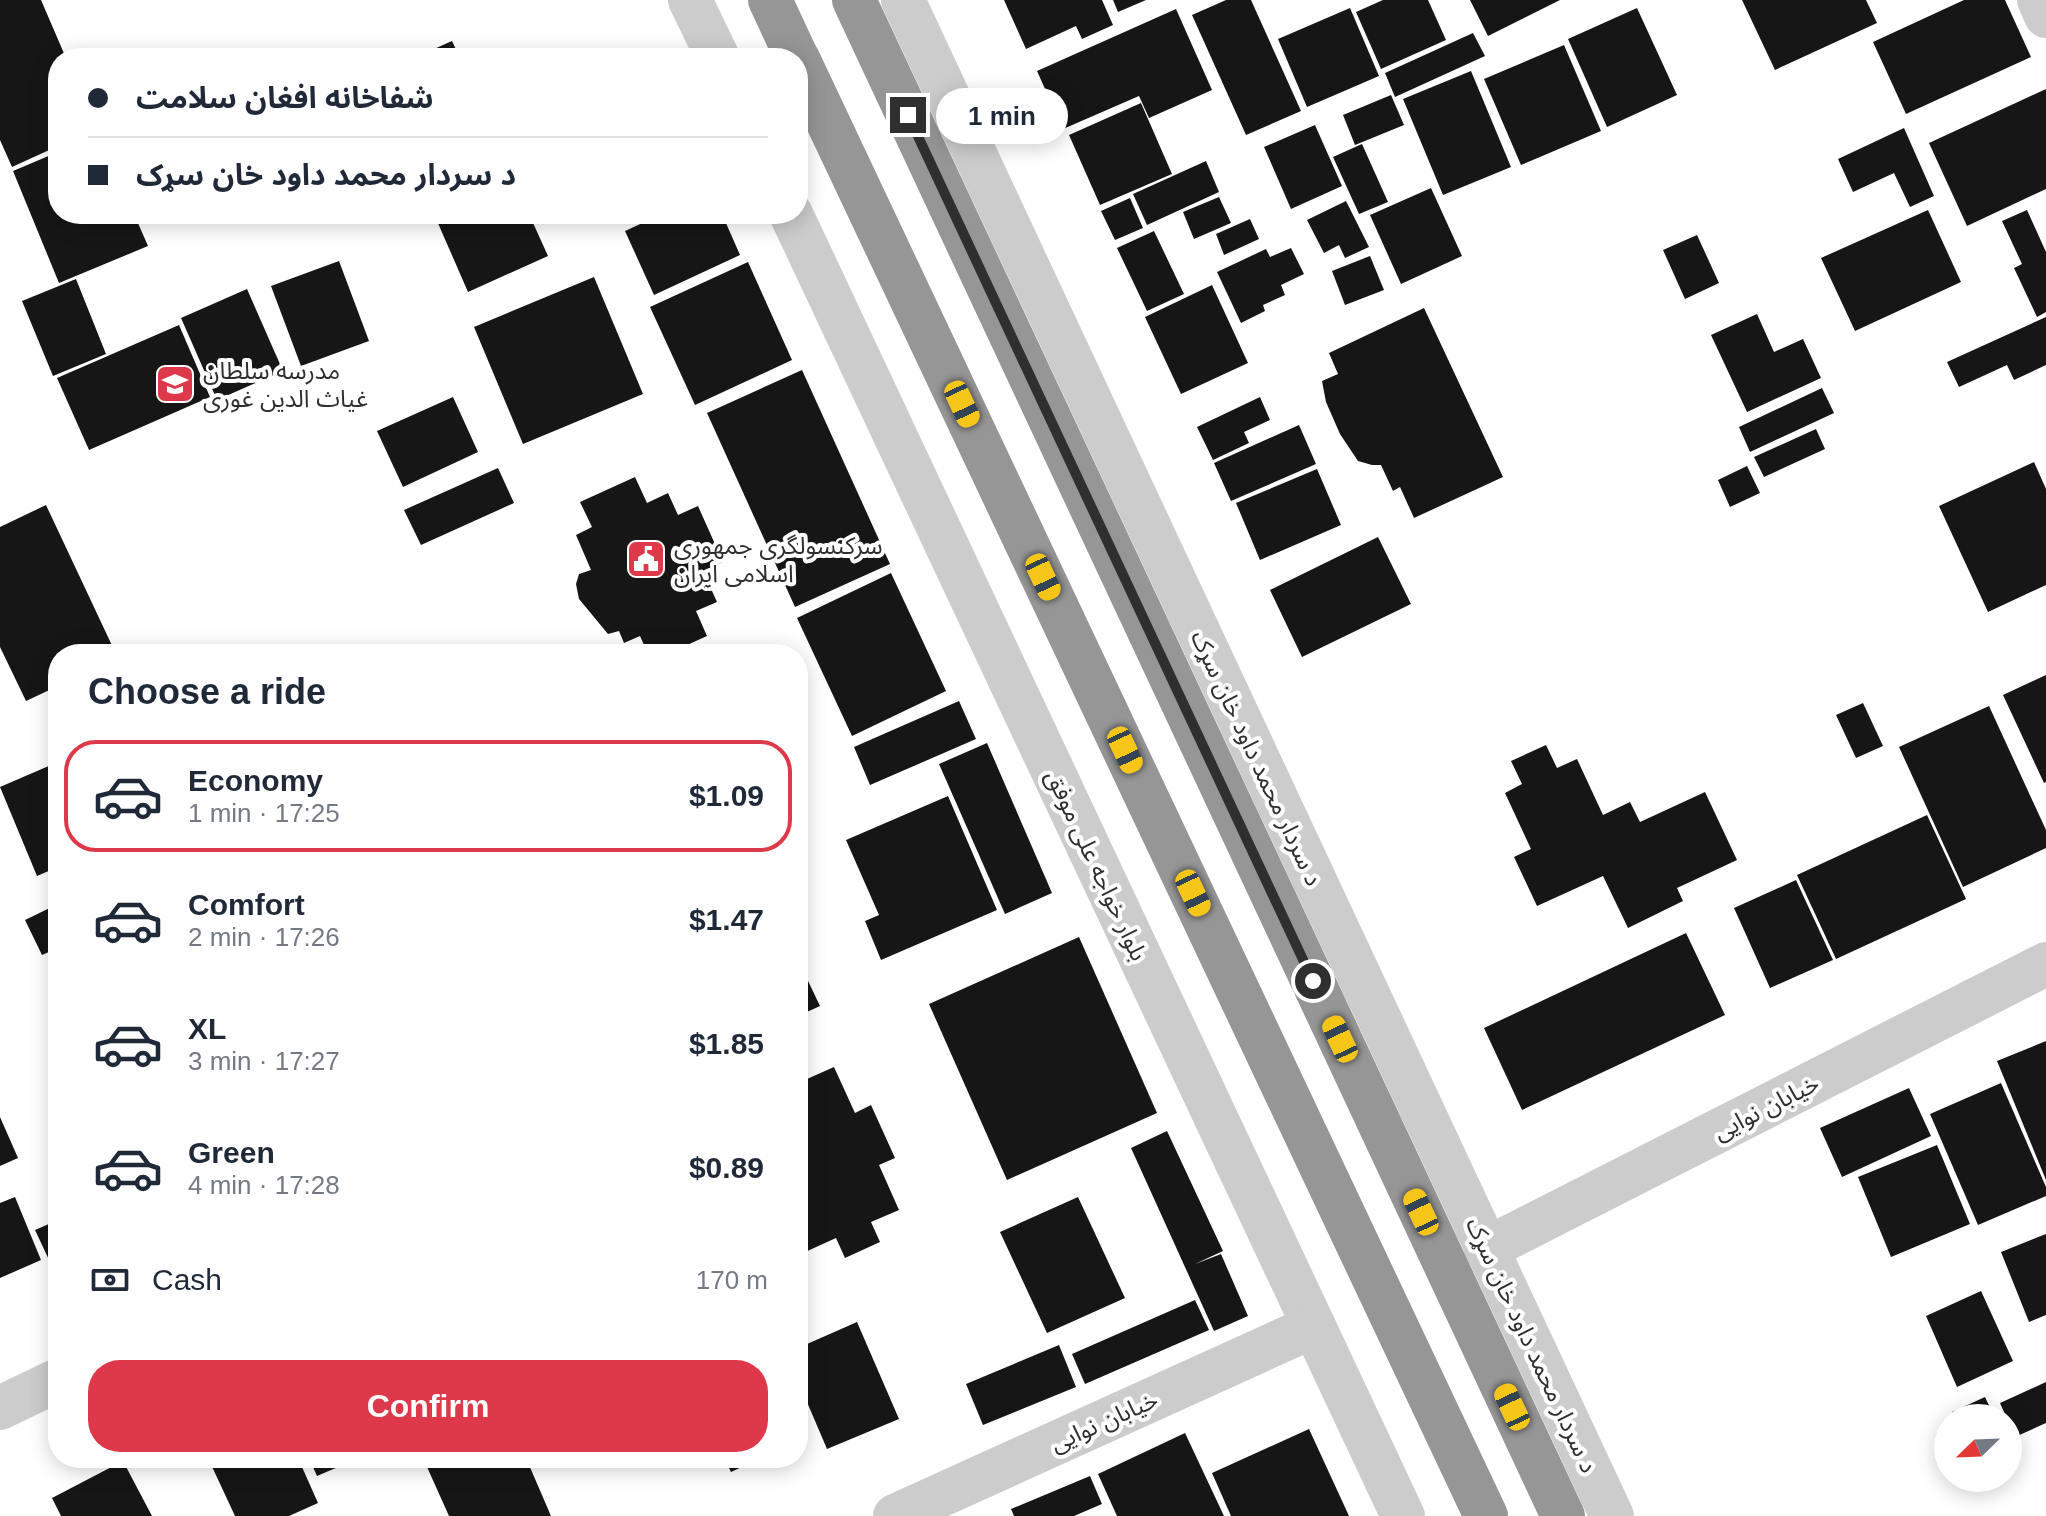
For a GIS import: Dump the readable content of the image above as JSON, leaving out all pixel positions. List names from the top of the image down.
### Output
{
  "streets": {
    "highway": ["د سردار محمد داود خان سړک"],
    "street": ["بلوار خواجه علی موفق", "خیابان نوایی"]
  },
  "crossings": [
    ["د سردار محمد داود خان سړک", "خیابان نوایی"],
    ["بلوار خواجه علی موفق", "خیابان نوایی"]
  ],
  "places": {
    "school or university": ["مدرسه سلطان غیاث الدین غوری"],
    "public building": ["سرکنسولگری جمهوری اسلامی ایران"]
  },
  "north": "bottom left",
  "page": {
    "banner": ["شفاخانه افغان سلامت", "د سردار محمد داود خان سړک"],
    "bubble": "1 min",
    "heading": "Choose a ride",
    "list": [
      {
        "name": "Economy",
        "note": "1 min · 17:25",
        "value": "$1.09"
      },
      {
        "name": "Comfort",
        "note": "2 min · 17:26",
        "value": "$1.47"
      },
      {
        "name": "XL",
        "note": "3 min · 17:27",
        "value": "$1.85"
      },
      {
        "name": "Green",
        "note": "4 min · 17:28",
        "value": "$0.89"
      }
    ],
    "pay": ["Cash", "170 m"],
    "buttons": "Confirm"
  }
}
